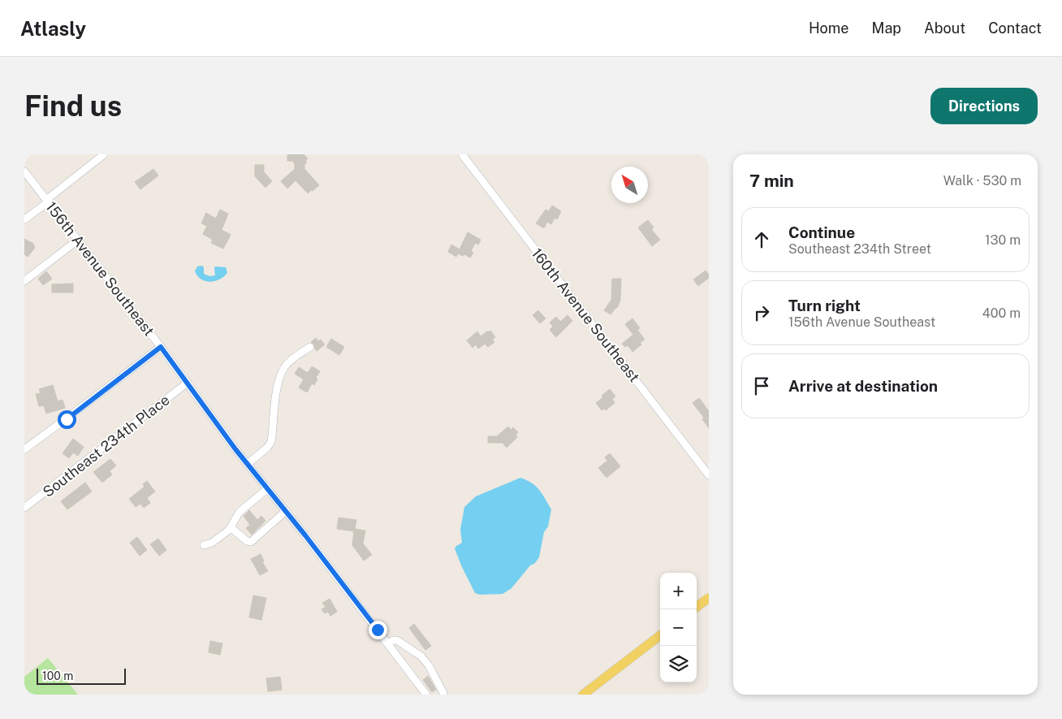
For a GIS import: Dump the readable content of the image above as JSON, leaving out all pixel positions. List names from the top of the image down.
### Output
{
  "streets": {
    "street": ["156th Avenue Southeast", "160th Avenue Southeast", "Southeast 234th Place"]
  },
  "crossings": [
    ["156th Avenue Southeast", "Southeast 234th Place"]
  ],
  "scale_bar": "100 m",
  "north": "top left",
  "page": {
    "header": "Atlasly",
    "nav": [
      "Home",
      "Map",
      "About",
      "Contact"
    ],
    "buttons": "Directions",
    "title": "Find us",
    "heading": ["7 min", "Walk · 530 m"],
    "list": [
      ["Continue", "Southeast 234th Street", "130 m"],
      ["Turn right", "156th Avenue Southeast", "400 m"],
      "Arrive at destination"
    ],
    "map_buttons": ["+", "−"],
    "scale": "100 m"
  }
}
